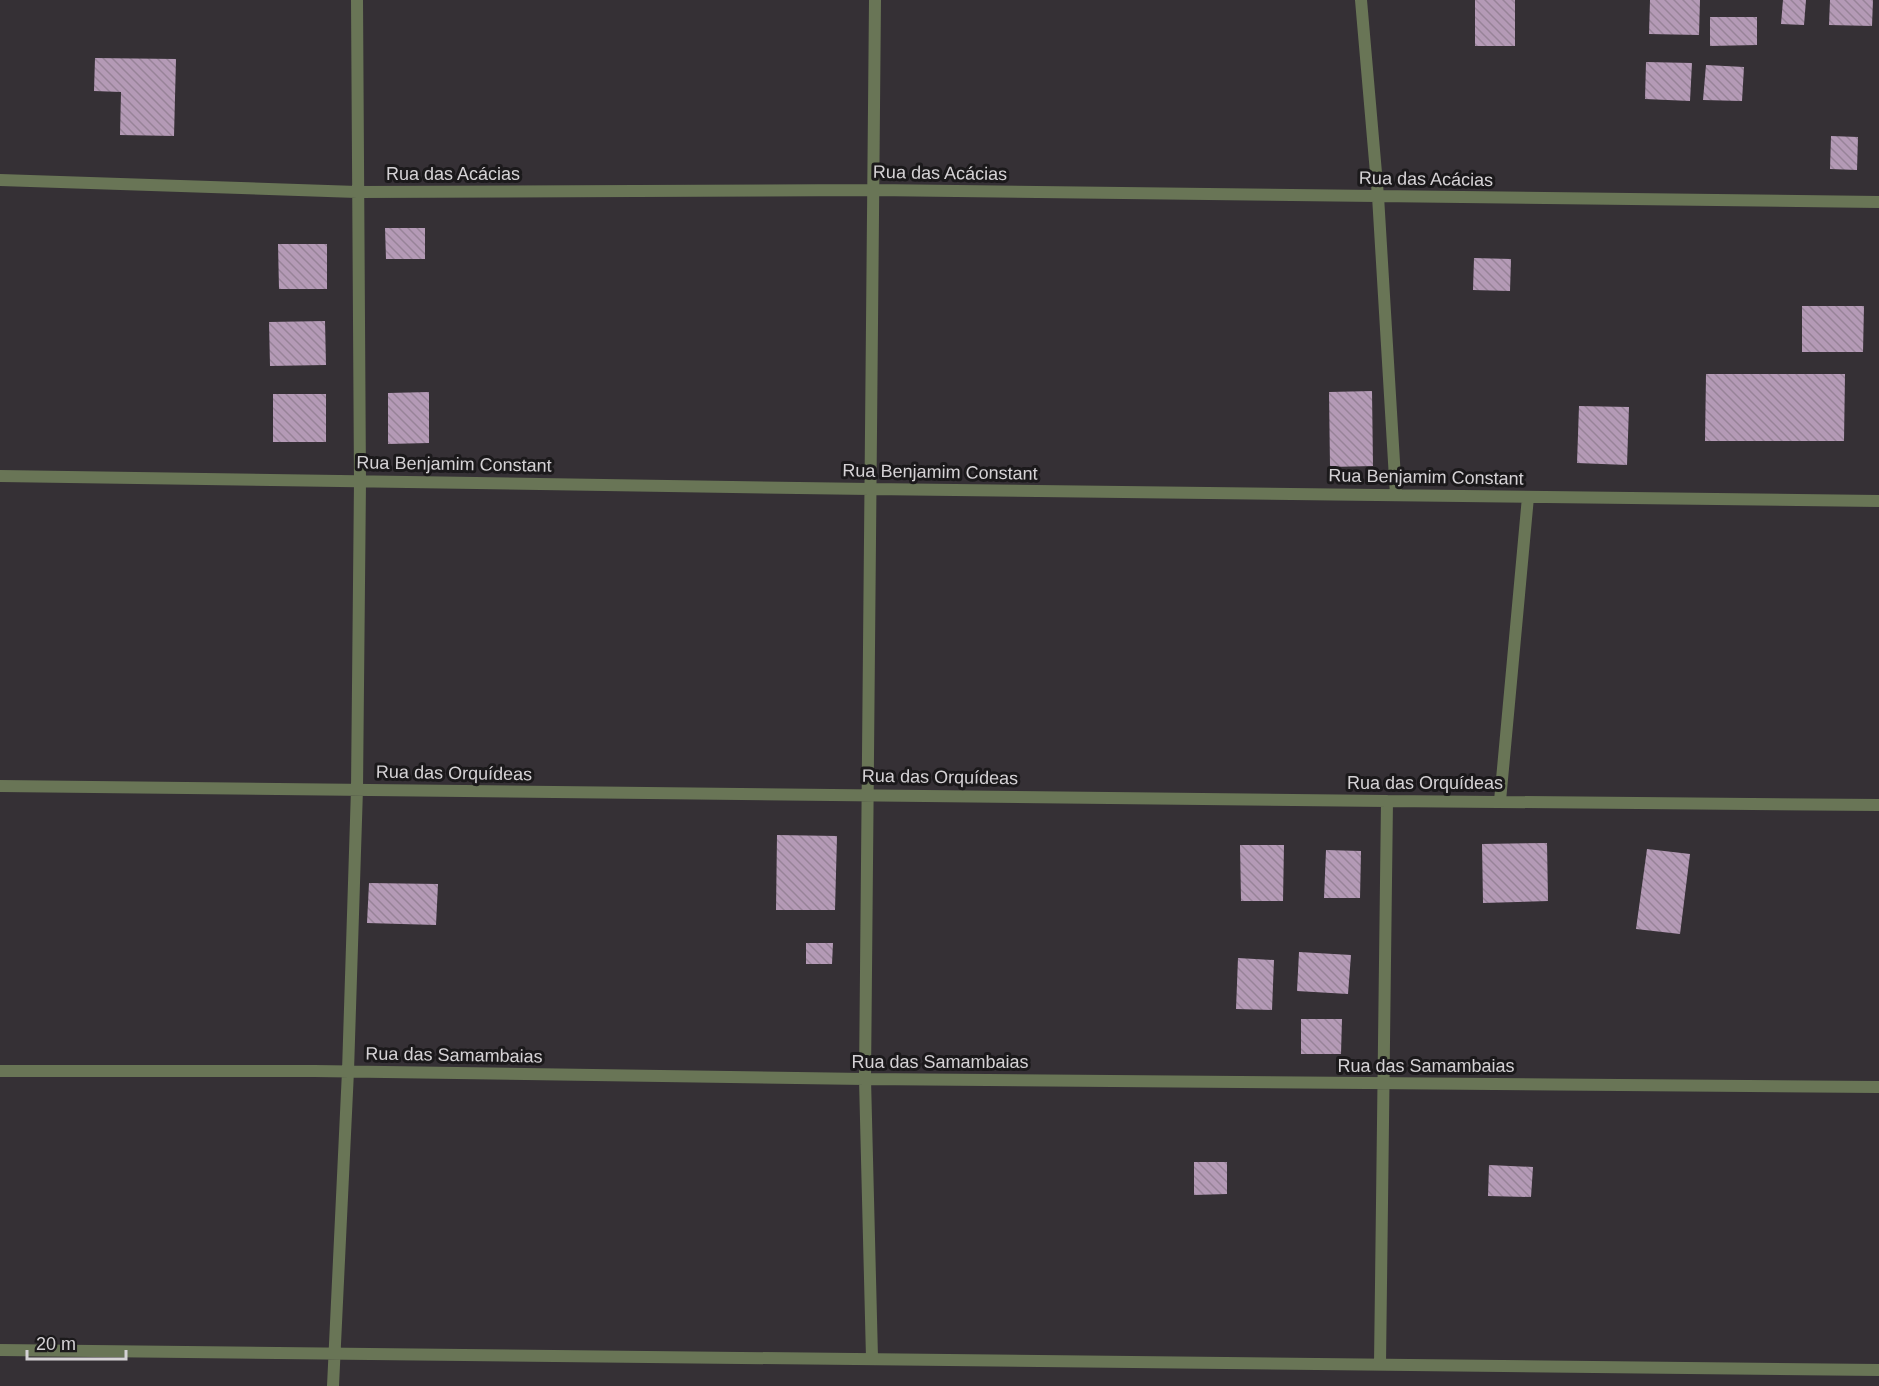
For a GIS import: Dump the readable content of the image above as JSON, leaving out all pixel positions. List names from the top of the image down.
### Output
{
  "streets": {
    "street": [
      "Rua das Acácias",
      "Rua Benjamim Constant",
      "Rua das Orquídeas",
      "Rua das Samambaias"
    ]
  },
  "scale_bar": "20 m"
}
